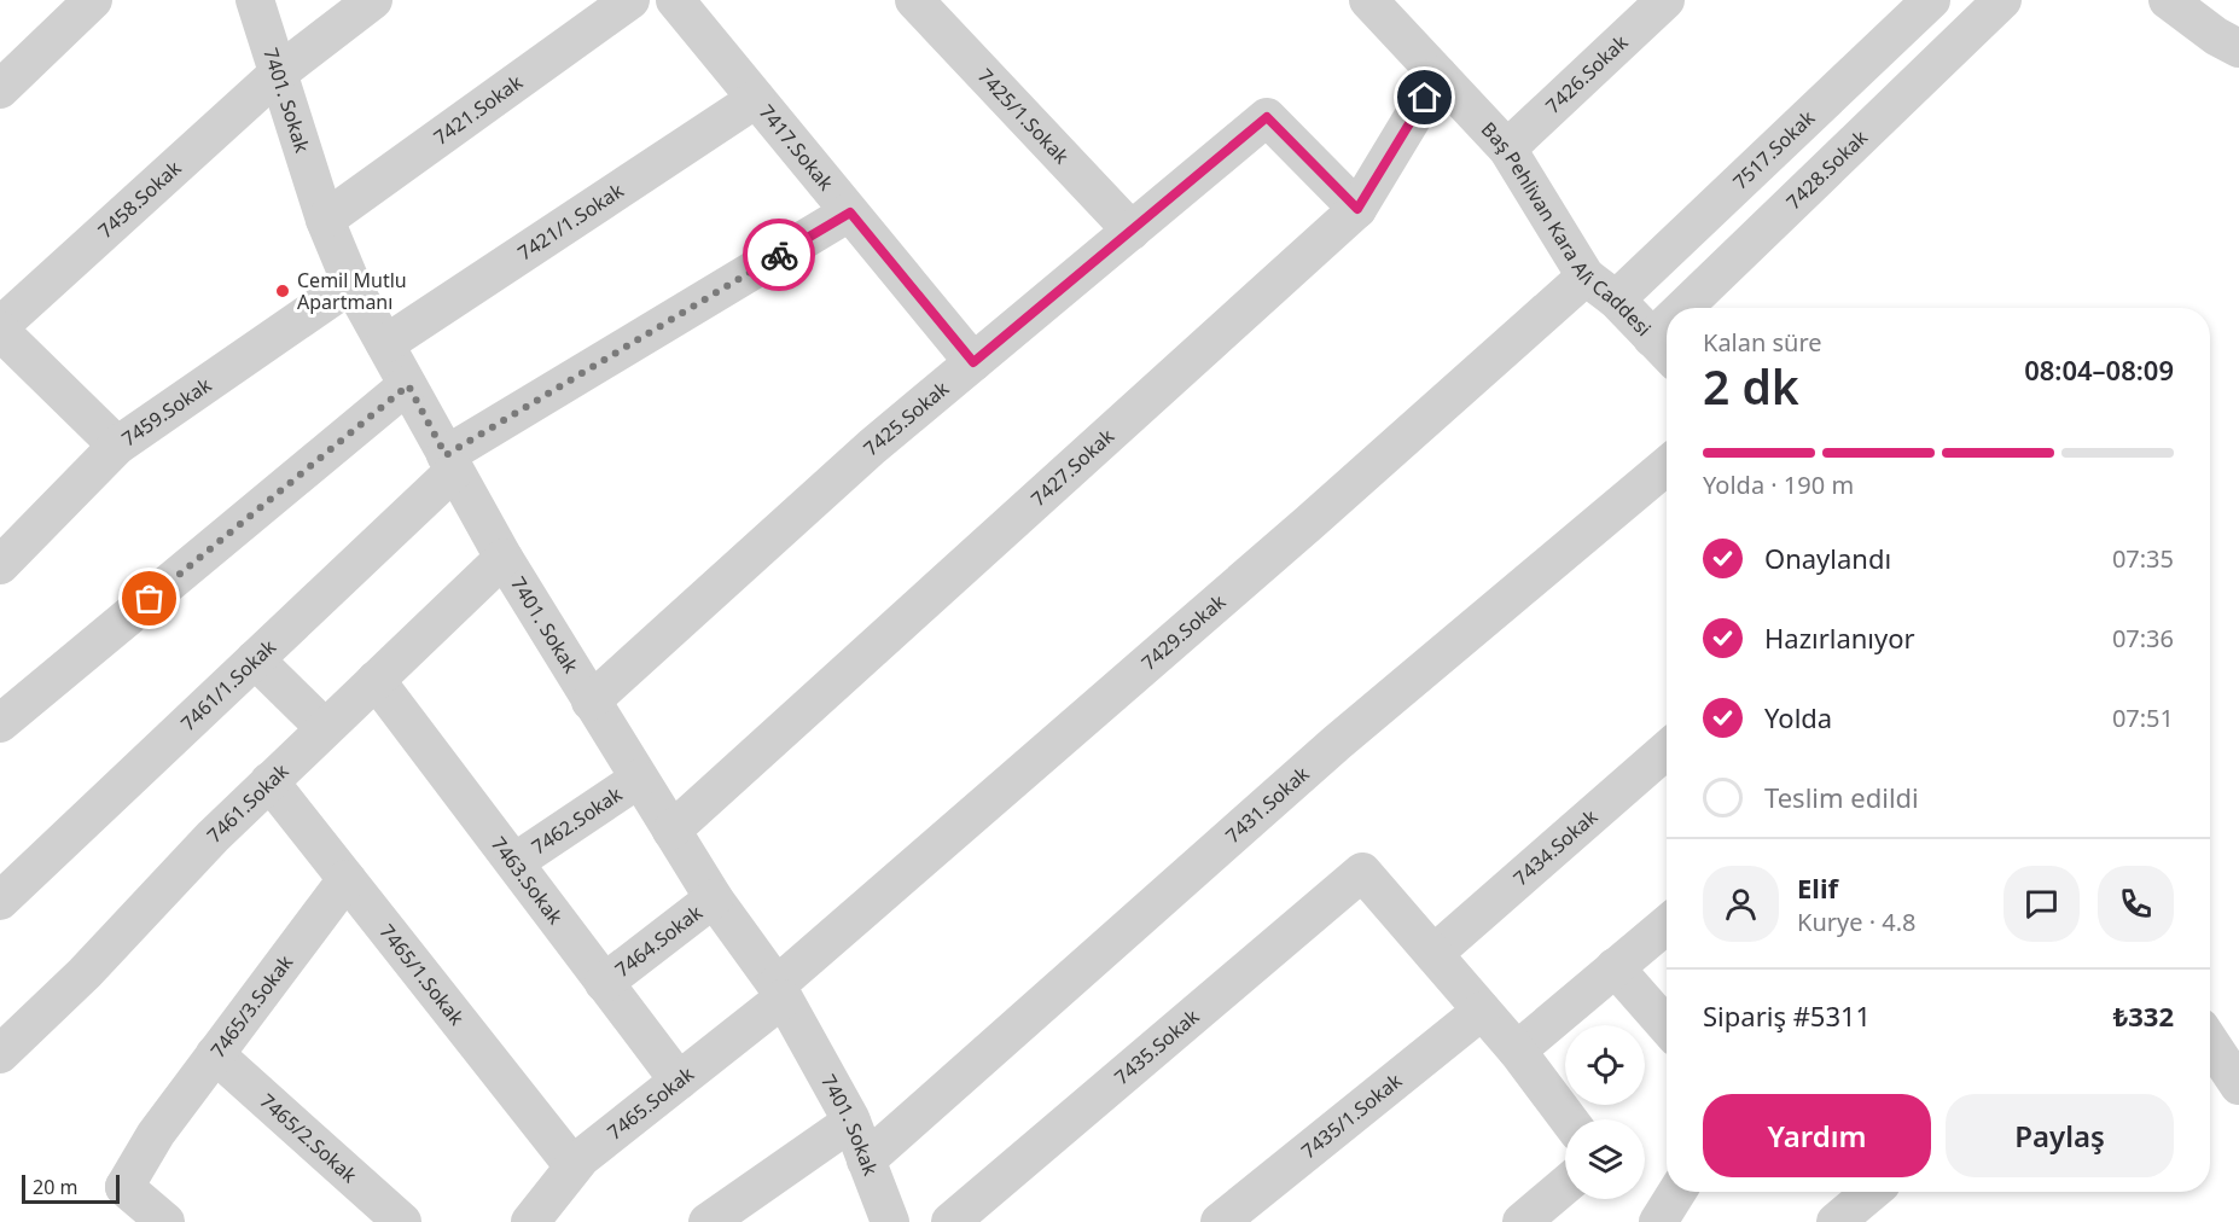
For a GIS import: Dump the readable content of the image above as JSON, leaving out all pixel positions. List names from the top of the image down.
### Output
{
  "streets": {
    "street": [
      "7426.Sokak",
      "7401. Sokak",
      "7421.Sokak",
      "7425/1.Sokak",
      "7417.Sokak",
      "7517.Sokak",
      "7428.Sokak",
      "7458.Sokak",
      "7421/1.Sokak",
      "Baş Pehlivan Kara Ali Caddesi",
      "7459.Sokak",
      "7425.Sokak",
      "7427.Sokak",
      "7429.Sokak",
      "7461/1.Sokak",
      "7461.Sokak",
      "7431.Sokak",
      "7462.Sokak",
      "7434.Sokak",
      "7463.Sokak",
      "7464.Sokak",
      "7465/1.Sokak",
      "7465/3.Sokak",
      "7435.Sokak",
      "7465.Sokak",
      "7435/1.Sokak",
      "7465/2.Sokak"
    ]
  },
  "crossings": [
    ["7426.Sokak", "Baş Pehlivan Kara Ali Caddesi"],
    ["7401. Sokak", "7421.Sokak"],
    ["7401. Sokak", "7458.Sokak"],
    ["7401. Sokak", "7421/1.Sokak"],
    ["7401. Sokak", "7459.Sokak"],
    ["7401. Sokak", "7425.Sokak"],
    ["7401. Sokak", "7427.Sokak"],
    ["7401. Sokak", "7429.Sokak"],
    ["7401. Sokak", "7461/1.Sokak"],
    ["7401. Sokak", "7461.Sokak"],
    ["7401. Sokak", "7431.Sokak"],
    ["7401. Sokak", "7462.Sokak"],
    ["7401. Sokak", "7464.Sokak"],
    ["7401. Sokak", "7465.Sokak"],
    ["7425/1.Sokak", "7425.Sokak"],
    ["7417.Sokak", "7421/1.Sokak"],
    ["7417.Sokak", "7425.Sokak"],
    ["7417.Sokak", "7461/1.Sokak"],
    ["7517.Sokak", "Baş Pehlivan Kara Ali Caddesi"],
    ["Baş Pehlivan Kara Ali Caddesi", "7427.Sokak"],
    ["Baş Pehlivan Kara Ali Caddesi", "7429.Sokak"],
    ["7425.Sokak", "7427.Sokak"],
    ["7429.Sokak", "7465.Sokak"],
    ["7461.Sokak", "7463.Sokak"],
    ["7461.Sokak", "7465/1.Sokak"],
    ["7462.Sokak", "7463.Sokak"],
    ["7434.Sokak", "7435.Sokak"],
    ["7463.Sokak", "7464.Sokak"],
    ["7463.Sokak", "7465.Sokak"],
    ["7465/1.Sokak", "7465/3.Sokak"],
    ["7465/1.Sokak", "7465.Sokak"],
    ["7465/3.Sokak", "7465/2.Sokak"]
  ],
  "places": ["Cemil Mutlu Apartmanı"],
  "scale_bar": "20 m",
  "page": {
    "heading": ["2 dk", "Kalan süre", "08:04–08:09"],
    "panel": [
      "Elif",
      "Kurye · 4.8",
      "Sipariş #5311",
      "₺332"
    ],
    "bar": "Yolda · 190 m",
    "list": [
      ["Onaylandı", "07:35"],
      ["Hazırlanıyor", "07:36"],
      ["Yolda", "07:51"],
      "Teslim edildi"
    ],
    "buttons": ["Yardım", "Paylaş"],
    "scale": "20 m"
  }
}
